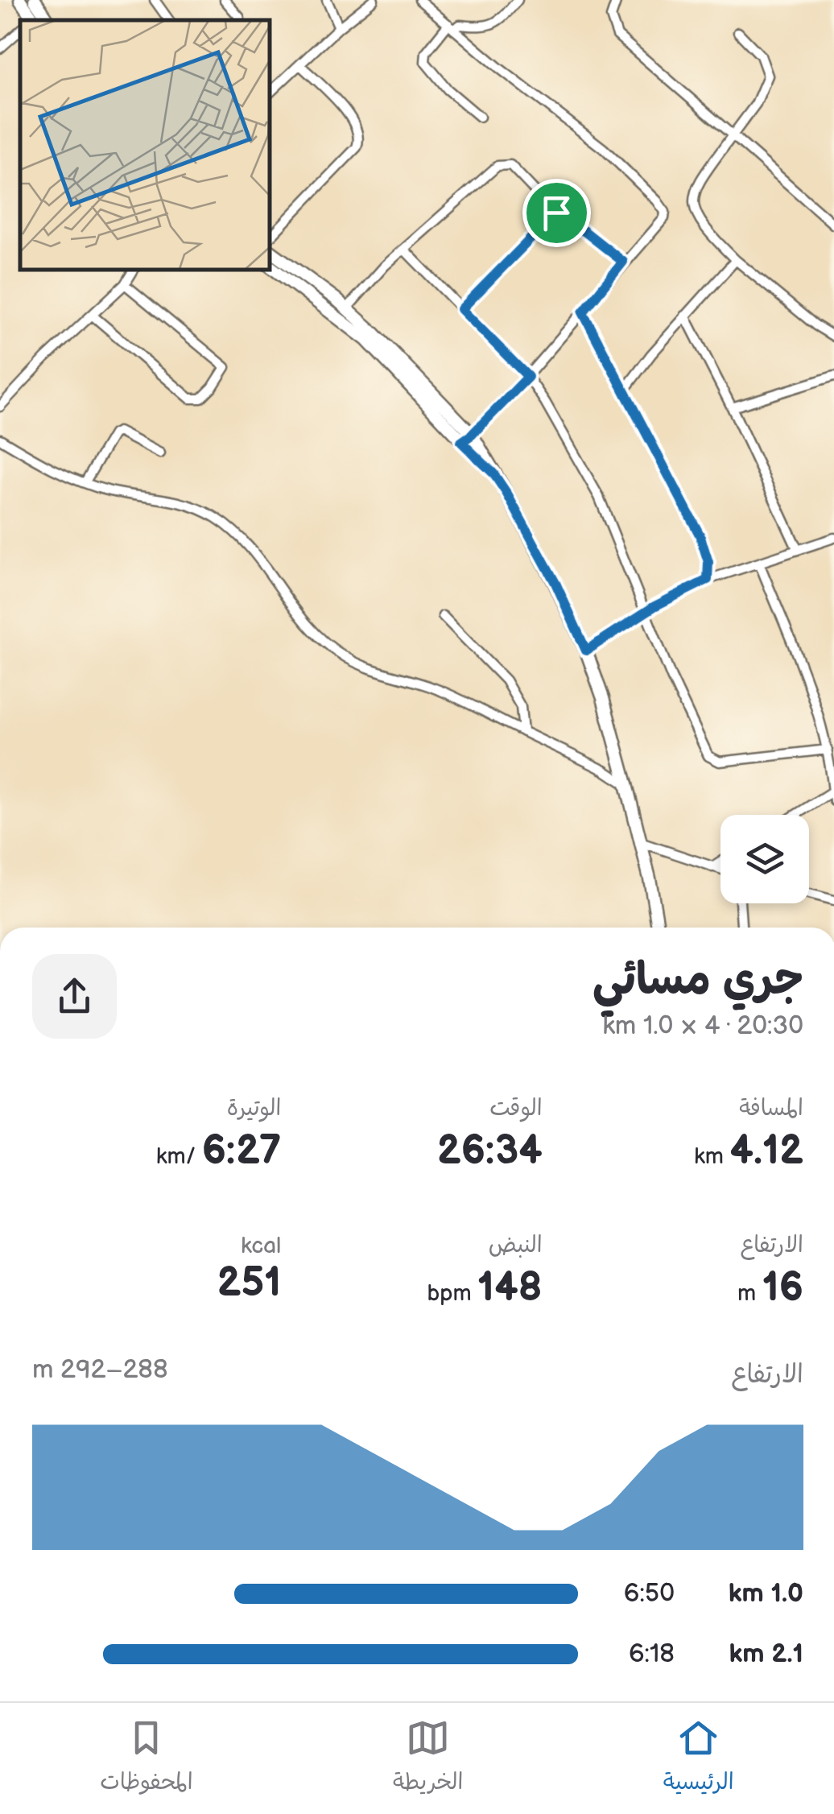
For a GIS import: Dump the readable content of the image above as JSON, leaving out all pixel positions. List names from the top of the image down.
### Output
{
  "page": {
    "heading": ["جري مسائي", "20:30 · 4 × 1.0 km"],
    "stats": [
      ["المسافة", "4.12 km"],
      ["الوقت", "26:34"],
      ["الوتيرة", "6:27 /km"],
      ["الارتفاع", "16 m"],
      ["النبض", "148 bpm"],
      ["kcal", "251"]
    ],
    "chart": ["الارتفاع", "288–292 m"],
    "list": [
      {
        "name": "1.0 km",
        "note": "6:50"
      },
      {
        "name": "2.1 km",
        "note": "6:18"
      }
    ],
    "tabs": ["الرئيسية", "الخريطة", "المحفوظات"]
  }
}
